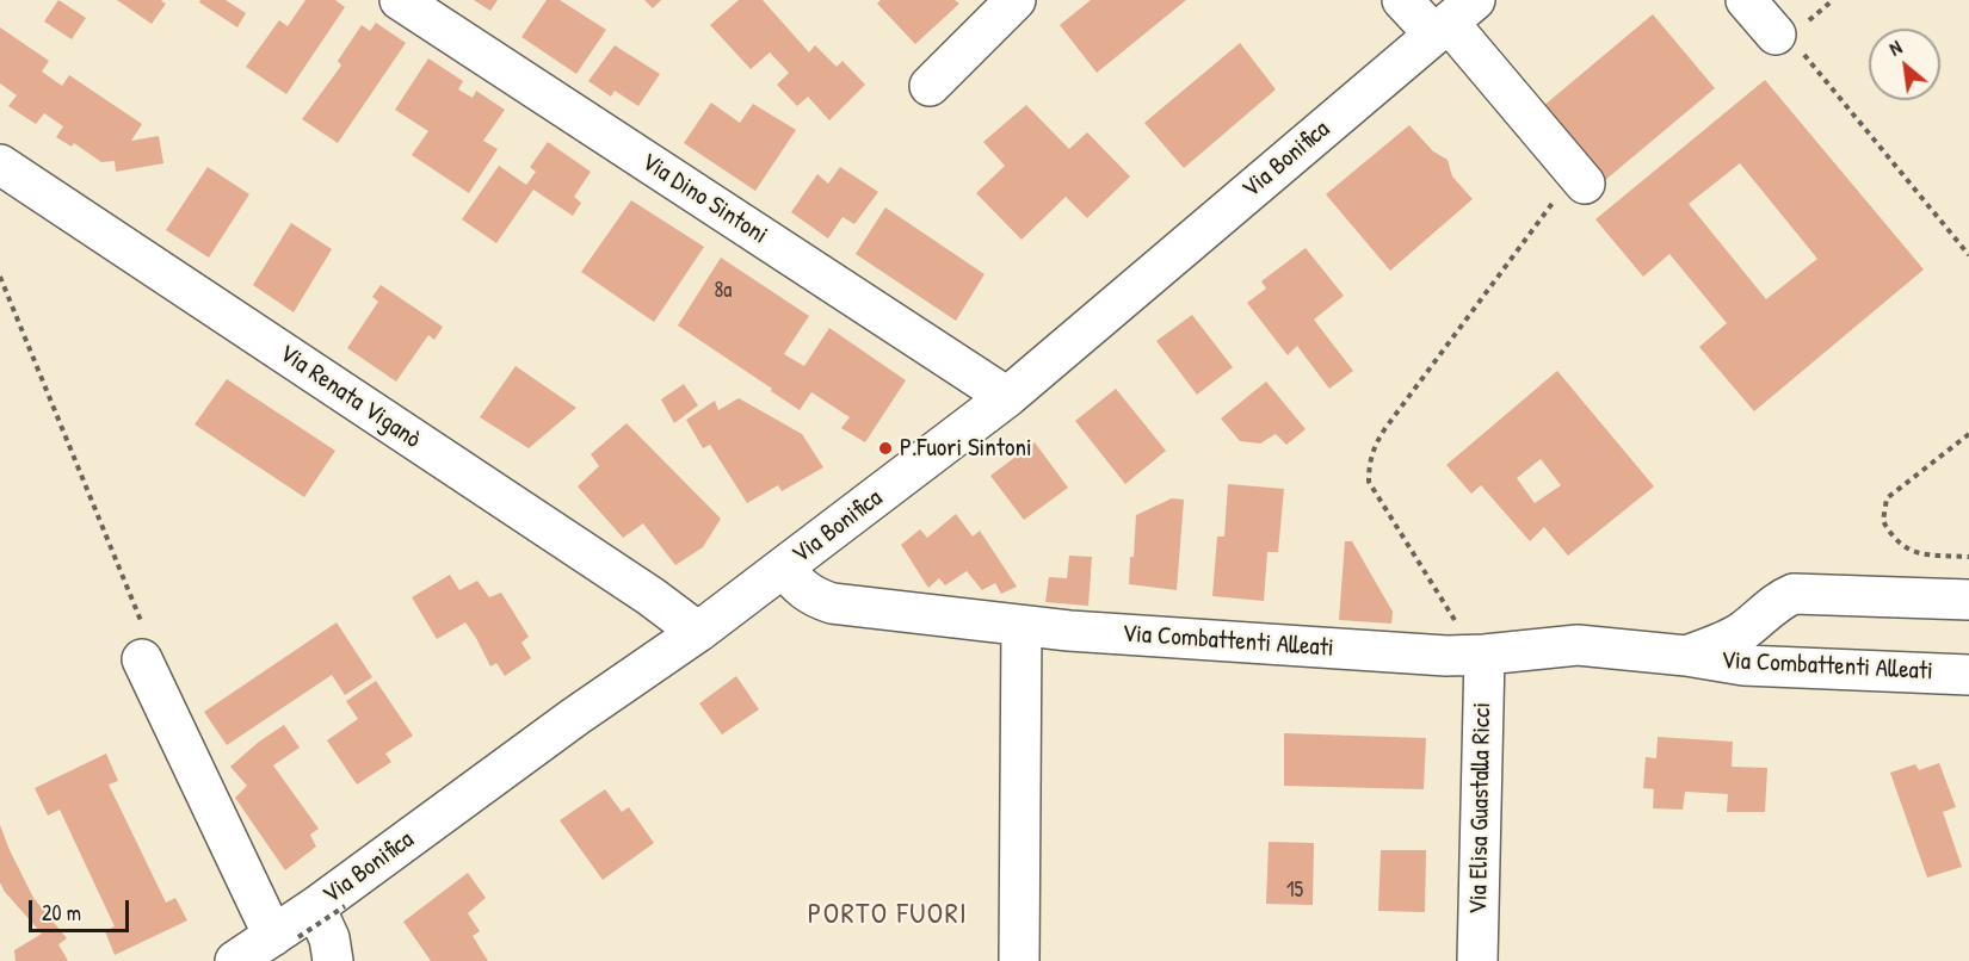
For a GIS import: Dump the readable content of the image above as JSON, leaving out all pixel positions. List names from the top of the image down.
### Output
{
  "streets": {
    "street": [
      "Via Bonifica",
      "Via Dino Sintoni",
      "Via Renata Viganò",
      "Via Combattenti Alleati",
      "Via Elisa Guastalla Ricci"
    ]
  },
  "crossings": [
    ["Via Bonifica", "Via Dino Sintoni"],
    ["Via Bonifica", "Via Renata Viganò"],
    ["Via Bonifica", "Via Combattenti Alleati"],
    ["Via Combattenti Alleati", "Via Elisa Guastalla Ricci"]
  ],
  "districts": ["PORTO FUORI"],
  "places": ["P.Fuori Sintoni"],
  "house_numbers": ["8a", "15"],
  "scale_bar": "20 m",
  "north": "top left"
}
